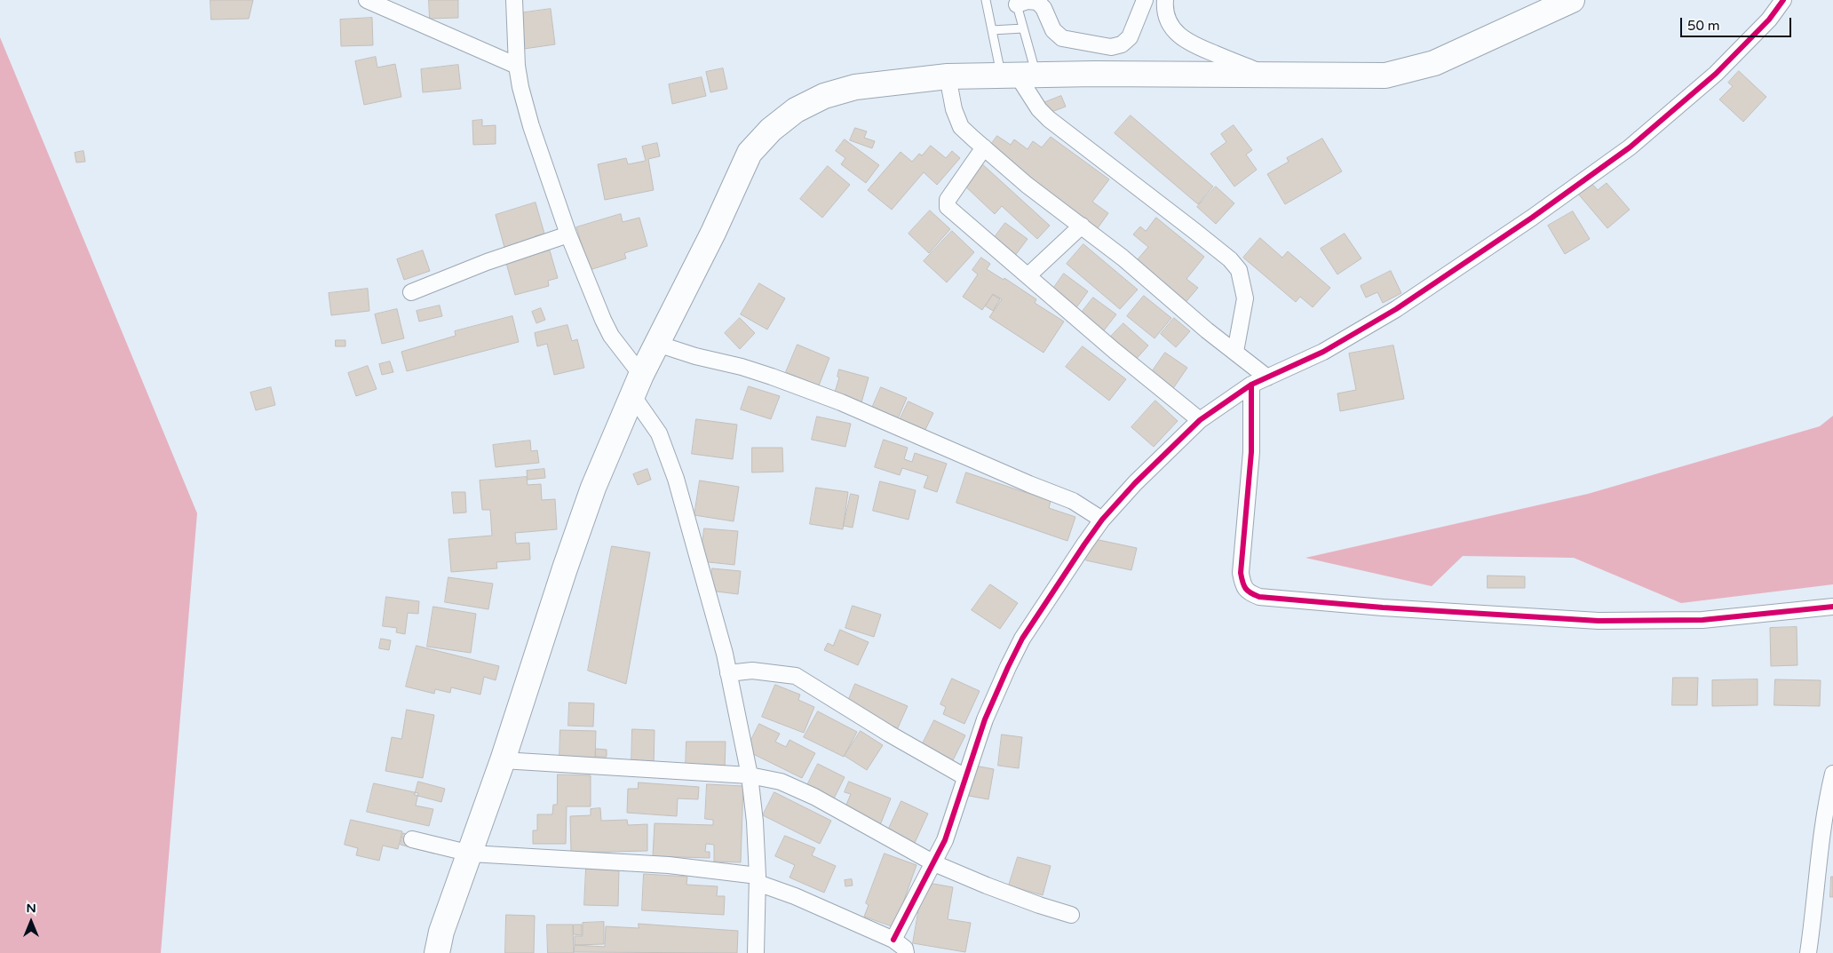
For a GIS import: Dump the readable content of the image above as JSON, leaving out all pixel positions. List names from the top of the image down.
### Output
{
  "scale_bar": "50 m",
  "north": "top"
}
